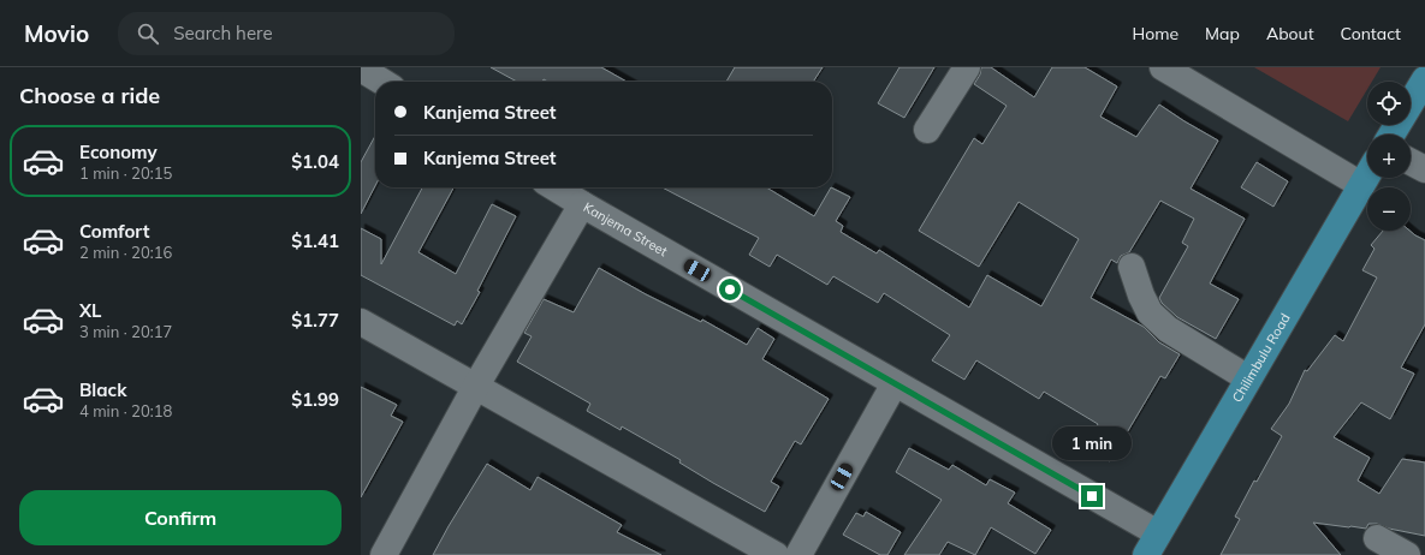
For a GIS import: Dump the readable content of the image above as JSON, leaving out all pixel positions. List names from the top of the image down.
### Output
{
  "streets": {
    "main road": ["Chilimbulu Road"],
    "street": ["Kanjema Street"]
  },
  "crossings": [
    ["Kanjema Street", "Chilimbulu Road"]
  ],
  "page": {
    "header": "Movio",
    "search": "Search here",
    "nav": [
      "Home",
      "Map",
      "About",
      "Contact"
    ],
    "heading": "Choose a ride",
    "map_buttons": ["+", "−"],
    "banner": ["Kanjema Street", "Kanjema Street"],
    "list": [
      {
        "name": "Economy",
        "note": "1 min · 20:15",
        "value": "$1.04"
      },
      {
        "name": "Comfort",
        "note": "2 min · 20:16",
        "value": "$1.41"
      },
      {
        "name": "XL",
        "note": "3 min · 20:17",
        "value": "$1.77"
      },
      {
        "name": "Black",
        "note": "4 min · 20:18",
        "value": "$1.99"
      }
    ],
    "bubble": "1 min",
    "buttons": "Confirm"
  }
}
